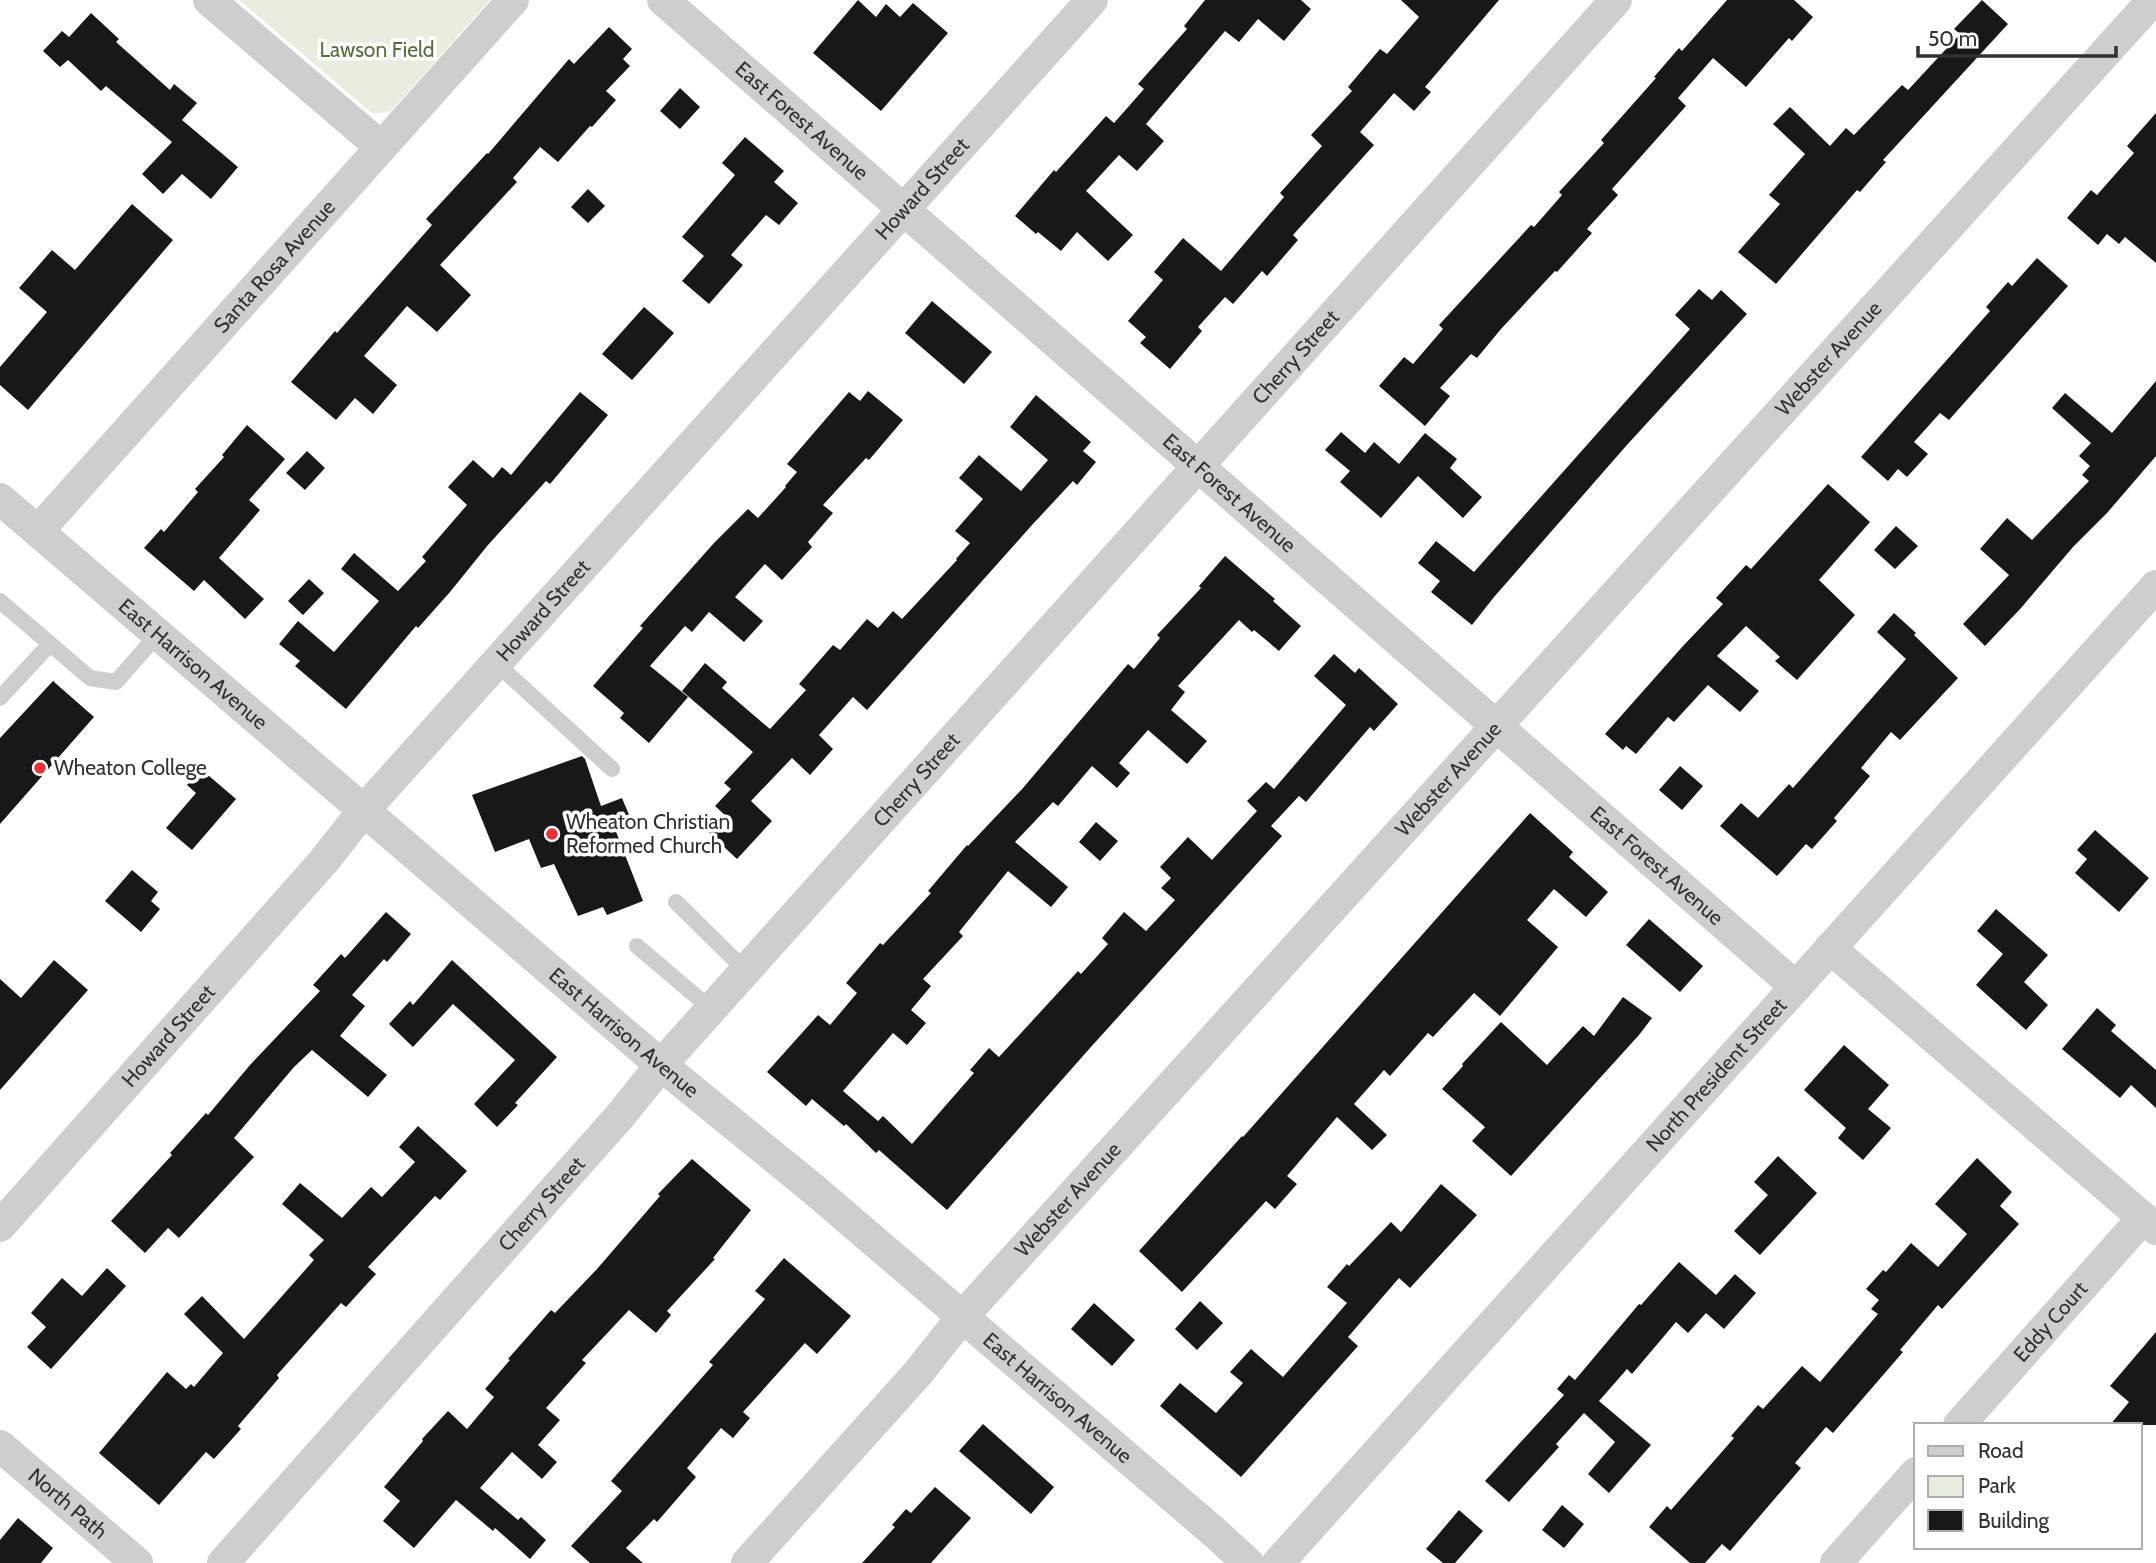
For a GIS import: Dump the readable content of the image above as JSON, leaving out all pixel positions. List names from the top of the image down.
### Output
{
  "streets": {
    "street": [
      "East Forest Avenue",
      "Howard Street",
      "Santa Rosa Avenue",
      "Cherry Street",
      "Webster Avenue",
      "East Harrison Avenue",
      "North President Street",
      "Eddy Court",
      "North Path"
    ]
  },
  "crossings": [
    ["East Forest Avenue", "Howard Street"],
    ["East Forest Avenue", "Cherry Street"],
    ["East Forest Avenue", "Webster Avenue"],
    ["East Forest Avenue", "North President Street"],
    ["Howard Street", "East Harrison Avenue"],
    ["Santa Rosa Avenue", "East Harrison Avenue"],
    ["Cherry Street", "East Harrison Avenue"],
    ["Webster Avenue", "East Harrison Avenue"]
  ],
  "parks": ["Lawson Field"],
  "places": ["Wheaton College", "Wheaton Christian Reformed Church"],
  "legend": ["Road", "Park", "Building"],
  "scale_bar": "50 m"
}
